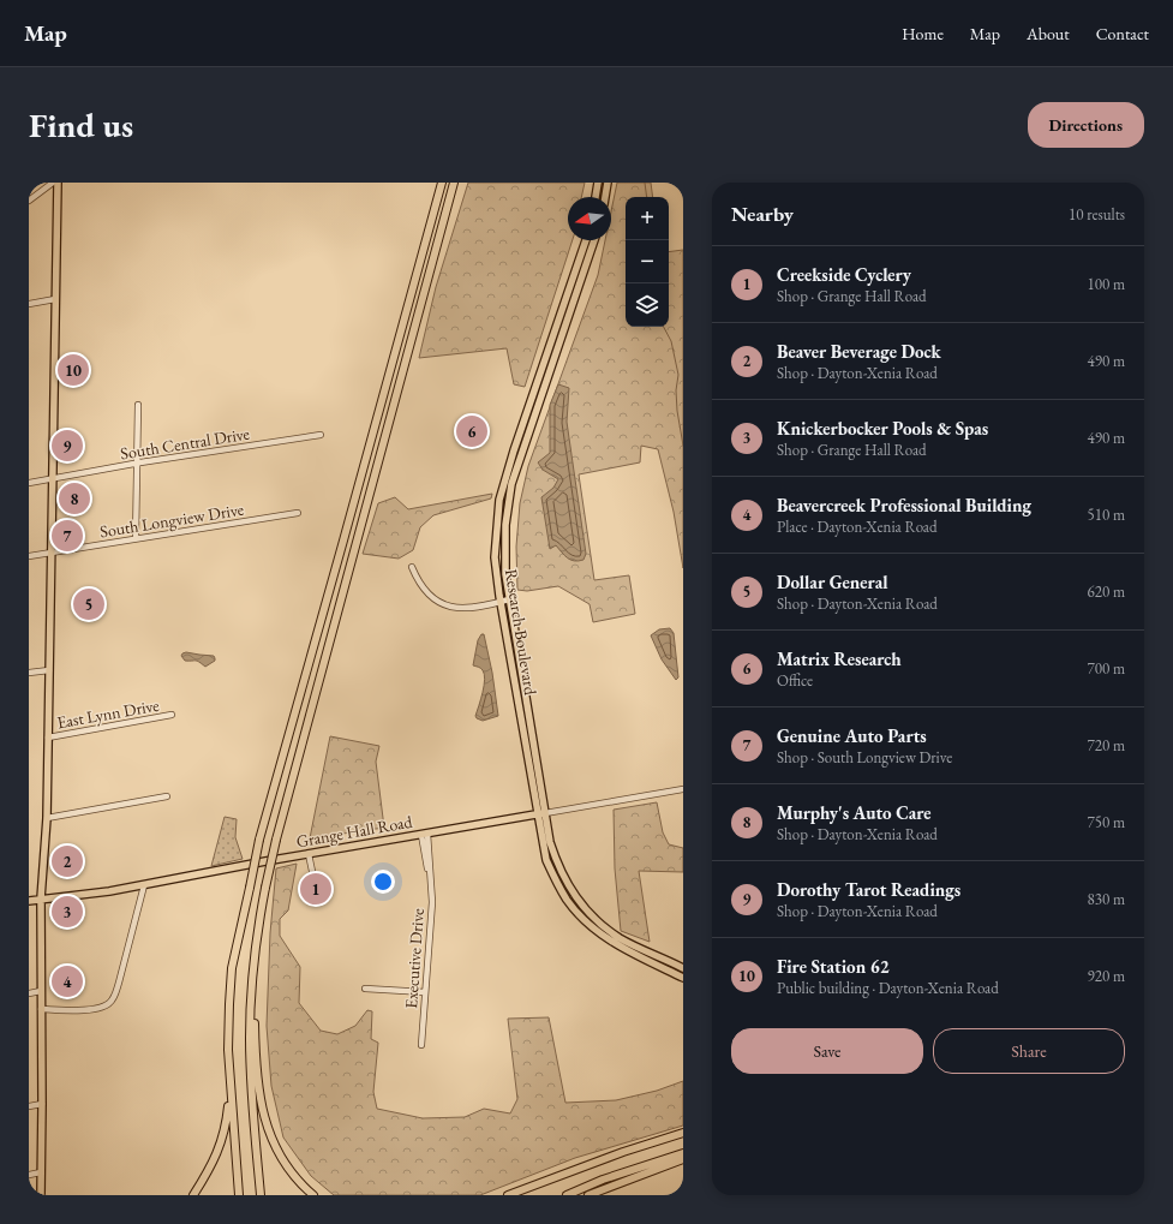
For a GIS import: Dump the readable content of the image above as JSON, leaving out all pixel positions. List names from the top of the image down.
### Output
{
  "streets": {
    "main road": ["Research Boulevard", "Grange Hall Road"],
    "street": [
      "South Central Drive",
      "South Longview Drive",
      "East Lynn Drive",
      "Executive Drive"
    ]
  },
  "crossings": [
    ["Research Boulevard", "Grange Hall Road"],
    ["Grange Hall Road", "Executive Drive"]
  ],
  "north": "left",
  "page": {
    "header": "Map",
    "nav": [
      "Home",
      "Map",
      "About",
      "Contact"
    ],
    "buttons": [
      "Directions",
      ["Save", "Share"]
    ],
    "title": "Find us",
    "heading": ["Nearby", "10 results"],
    "map_buttons": ["+", "−"],
    "list": [
      {
        "mark": "1",
        "name": "Creekside Cyclery",
        "note": "Shop · Grange Hall Road",
        "value": "100 m"
      },
      {
        "mark": "2",
        "name": "Beaver Beverage Dock",
        "note": "Shop · Dayton-Xenia Road",
        "value": "490 m"
      },
      {
        "mark": "3",
        "name": "Knickerbocker Pools & Spas",
        "note": "Shop · Grange Hall Road",
        "value": "490 m"
      },
      {
        "mark": "4",
        "name": "Beavercreek Professional Building",
        "note": "Place · Dayton-Xenia Road",
        "value": "510 m"
      },
      {
        "mark": "5",
        "name": "Dollar General",
        "note": "Shop · Dayton-Xenia Road",
        "value": "620 m"
      },
      {
        "mark": "6",
        "name": "Matrix Research",
        "note": "Office",
        "value": "700 m"
      },
      {
        "mark": "7",
        "name": "Genuine Auto Parts",
        "note": "Shop · South Longview Drive",
        "value": "720 m"
      },
      {
        "mark": "8",
        "name": "Murphy's Auto Care",
        "note": "Shop · Dayton-Xenia Road",
        "value": "750 m"
      },
      {
        "mark": "9",
        "name": "Dorothy Tarot Readings",
        "note": "Shop · Dayton-Xenia Road",
        "value": "830 m"
      },
      {
        "mark": "10",
        "name": "Fire Station 62",
        "note": "Public building · Dayton-Xenia Road",
        "value": "920 m"
      }
    ],
    "pins": [
      "10",
      "6",
      "9",
      "8",
      "7",
      "5",
      "2",
      "1",
      "3",
      "4"
    ]
  }
}
